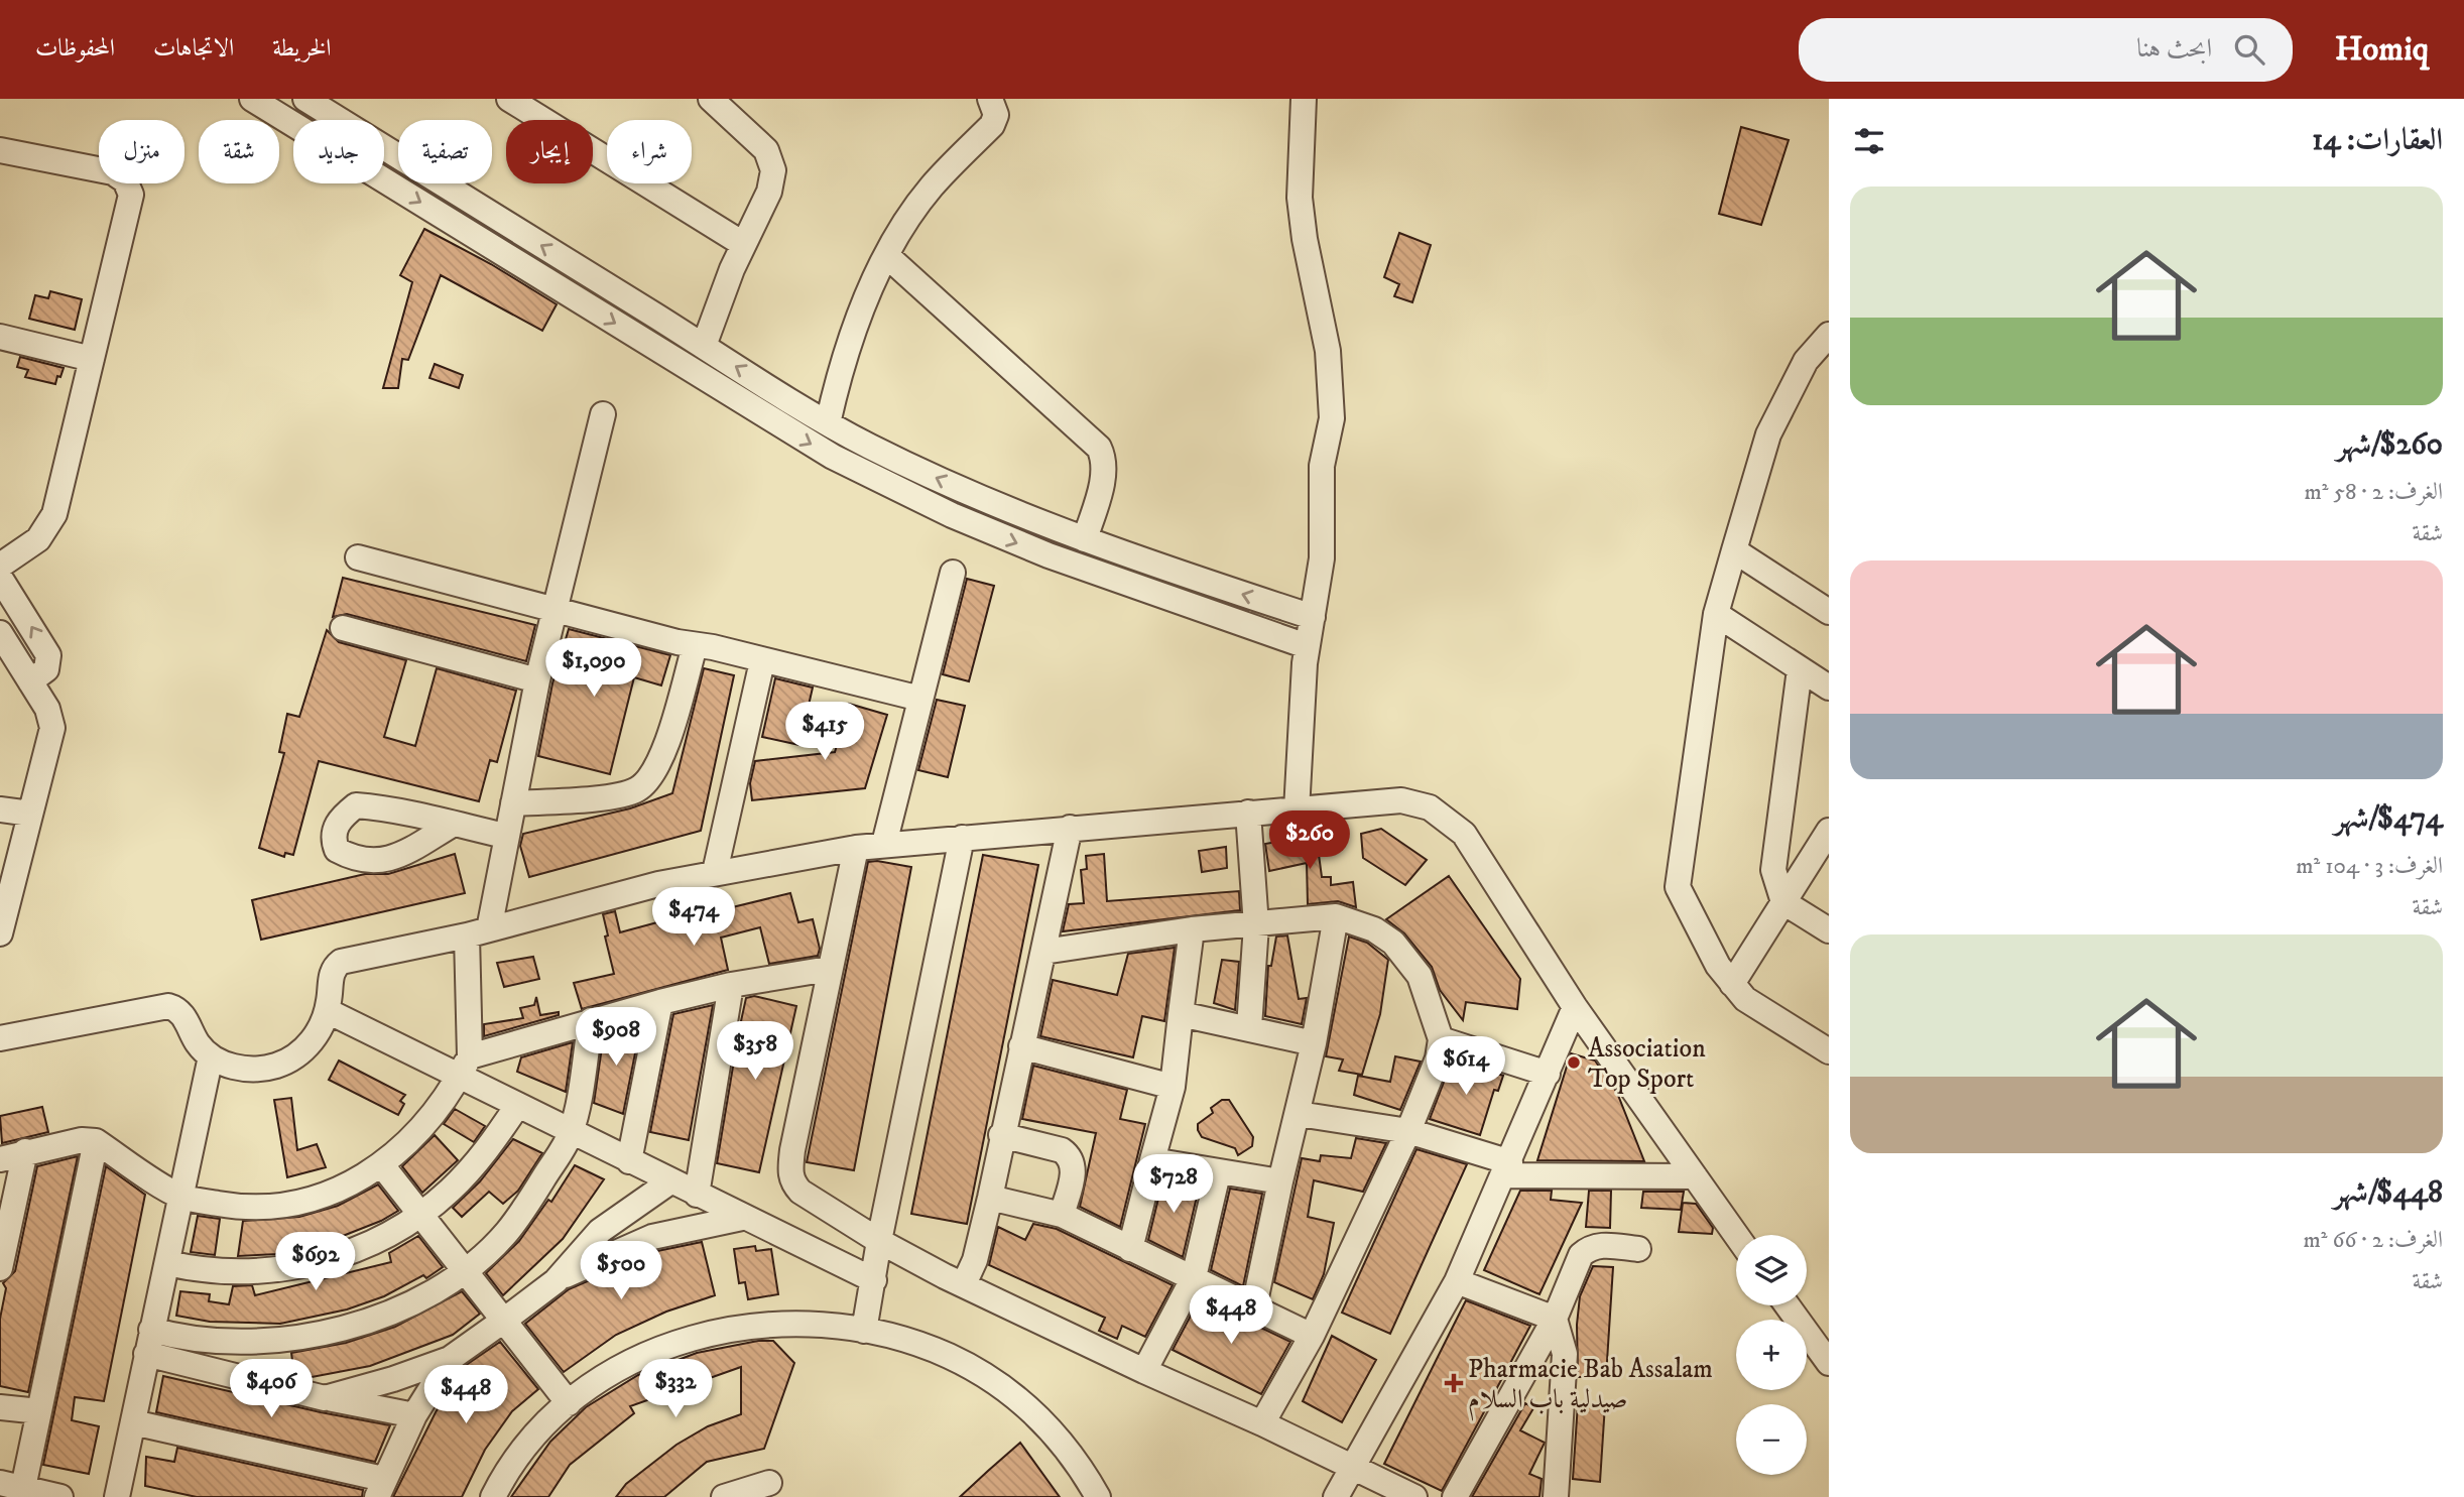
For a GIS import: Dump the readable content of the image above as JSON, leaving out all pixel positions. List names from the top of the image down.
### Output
{
  "places": {
    "other": ["Association Top Sport"],
    "health": ["Pharmacie Bab Assalam صيدلية باب السلام"]
  },
  "page": {
    "header": "Homiq",
    "search": "ابحث هنا",
    "nav": ["الخريطة", "الاتجاهات", "المحفوظات"],
    "heading": "العقارات: 14",
    "chip": [
      "شراء",
      "إيجار",
      "تصفية",
      "جديد",
      "شقة",
      "منزل"
    ],
    "list": [
      {
        "name": "$260/شهر",
        "note": "الغرف: 2 · 58 m² · شقة"
      },
      {
        "name": "$474/شهر",
        "note": "الغرف: 3 · 104 m² · شقة"
      },
      {
        "name": "$448/شهر",
        "note": "الغرف: 2 · 66 m² · شقة"
      }
    ],
    "price": [
      "$1,090",
      "$415",
      "$260",
      "$474",
      "$908",
      "$358",
      "$614",
      "$728",
      "$692",
      "$500",
      "$448",
      "$406",
      "$332",
      "$448"
    ],
    "map_buttons": ["+", "−"]
  }
}
